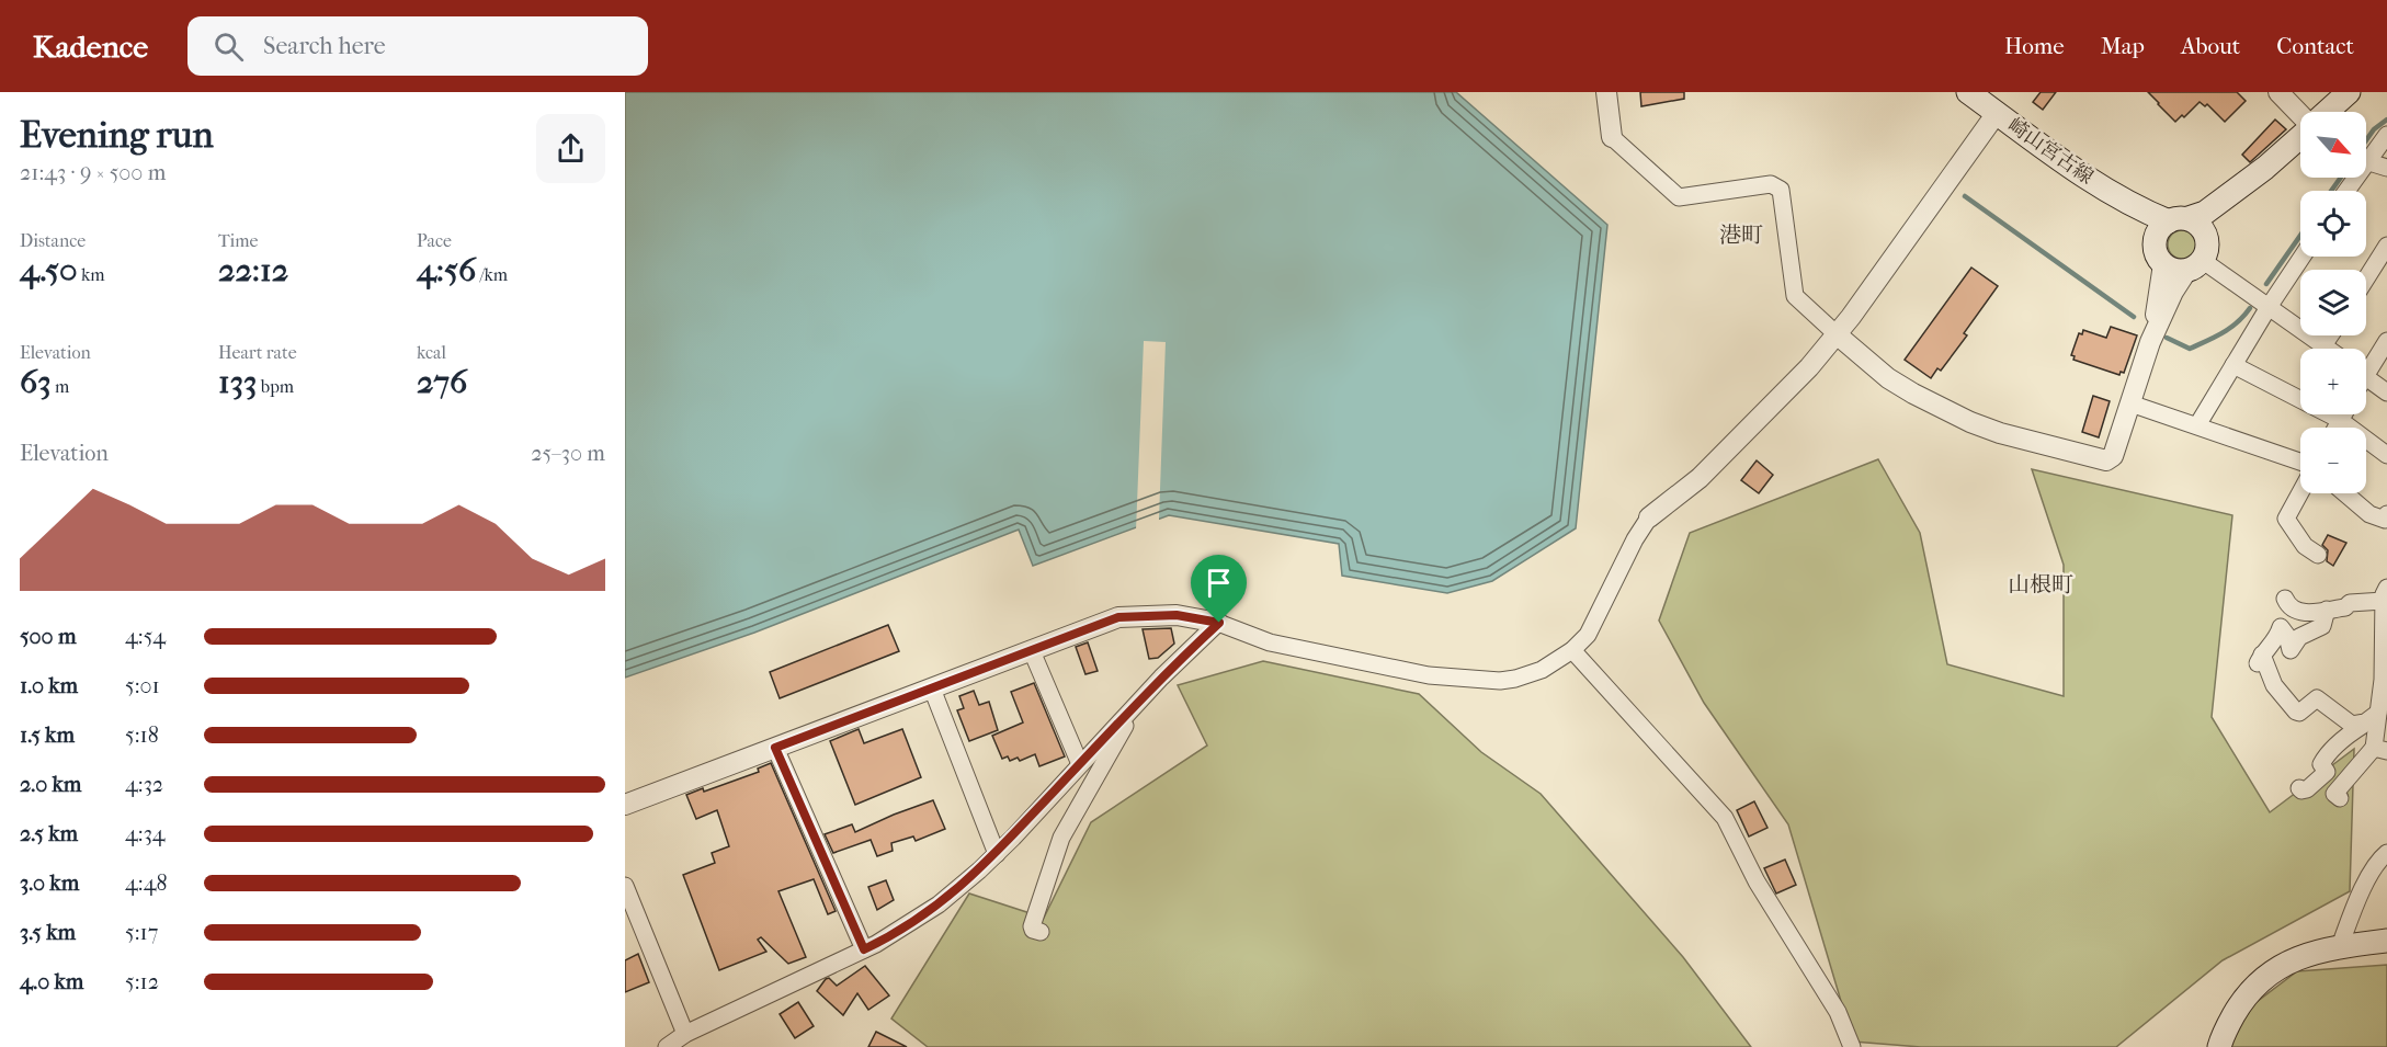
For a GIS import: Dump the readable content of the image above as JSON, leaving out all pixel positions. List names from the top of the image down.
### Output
{
  "streets": {
    "main road": ["崎山宮古線"]
  },
  "districts": ["港町", "山根町"],
  "north": "bottom right",
  "page": {
    "header": "Kadence",
    "search": "Search here",
    "nav": [
      "Home",
      "Map",
      "About",
      "Contact"
    ],
    "heading": ["Evening run", "21:43 · 9 × 500 m"],
    "map_buttons": ["+", "−"],
    "stats": [
      ["Distance", "4.50 km"],
      ["Time", "22:12"],
      ["Pace", "4:56 /km"],
      ["Elevation", "63 m"],
      ["Heart rate", "133 bpm"],
      ["kcal", "276"]
    ],
    "chart": ["Elevation", "25–30 m"],
    "list": [
      {
        "name": "500 m",
        "note": "4:54"
      },
      {
        "name": "1.0 km",
        "note": "5:01"
      },
      {
        "name": "1.5 km",
        "note": "5:18"
      },
      {
        "name": "2.0 km",
        "note": "4:32"
      },
      {
        "name": "2.5 km",
        "note": "4:34"
      },
      {
        "name": "3.0 km",
        "note": "4:48"
      },
      {
        "name": "3.5 km",
        "note": "5:17"
      },
      {
        "name": "4.0 km",
        "note": "5:12"
      }
    ]
  }
}
